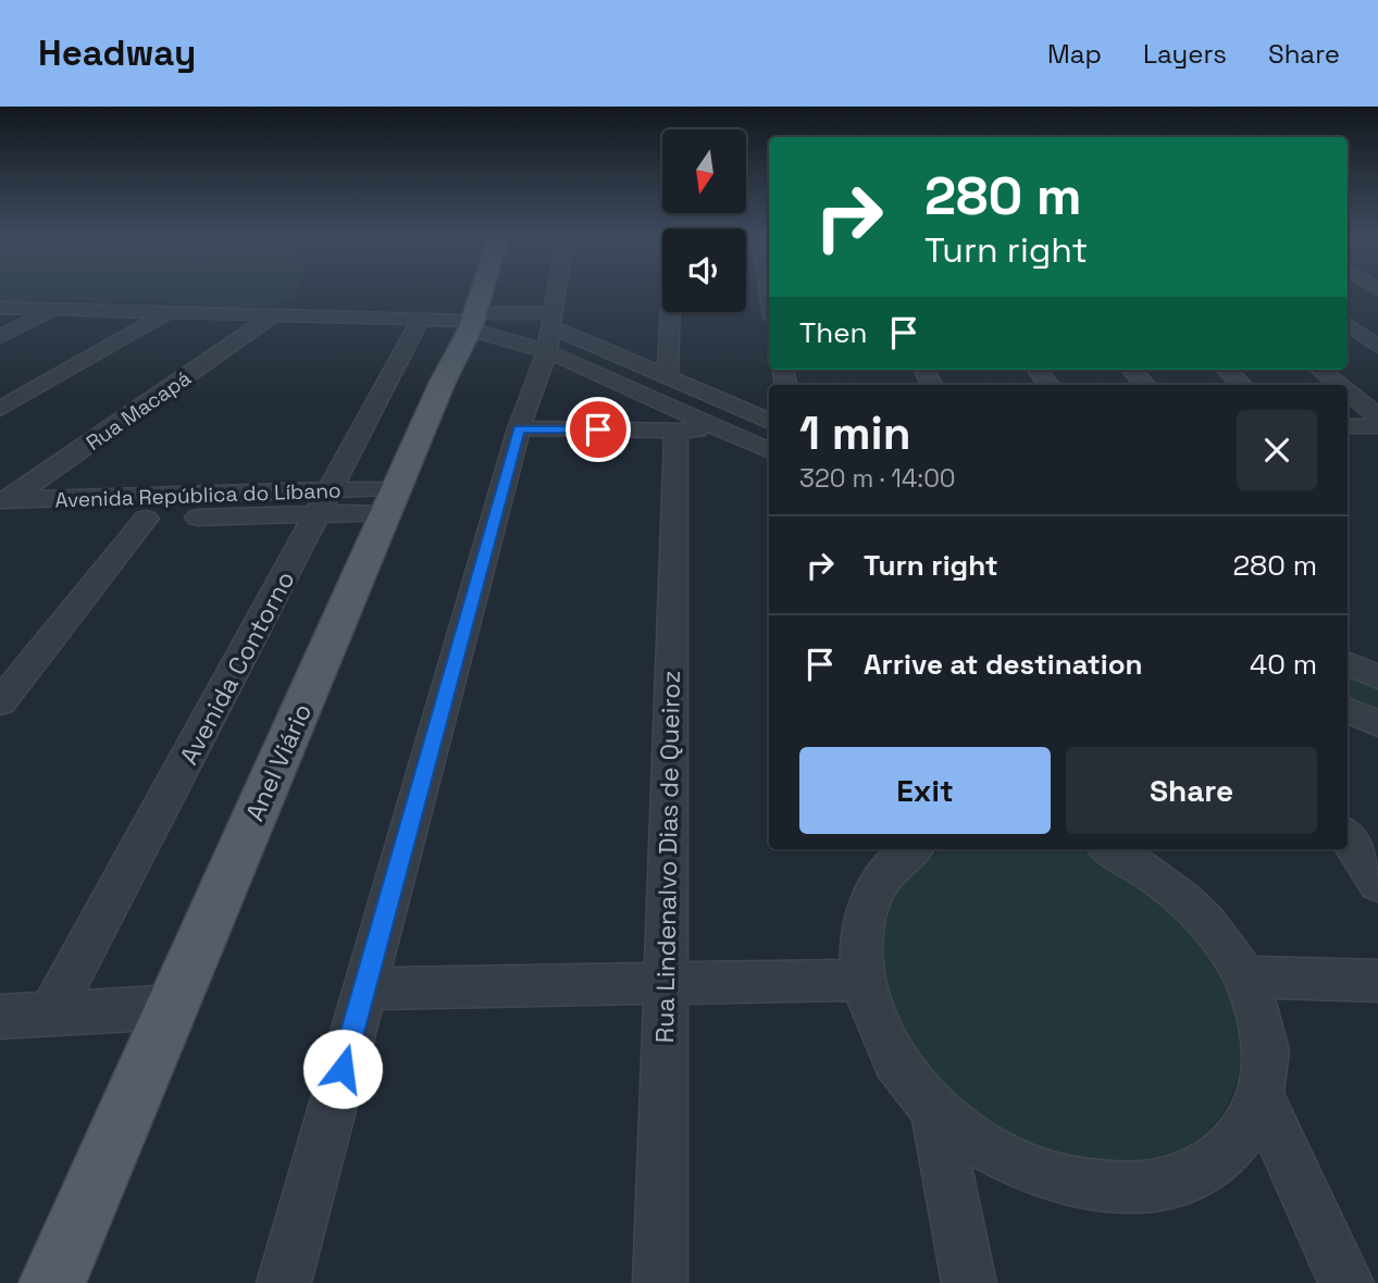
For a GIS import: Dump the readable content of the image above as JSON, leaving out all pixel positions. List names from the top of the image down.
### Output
{
  "streets": {
    "main road": ["Anel Viário"],
    "street": [
      "Rua Macapá",
      "Avenida República do Líbano",
      "Avenida Contorno",
      "Rua Lindenalvo Dias de Queiroz"
    ]
  },
  "crossings": [
    ["Rua Macapá", "Avenida República do Líbano"],
    ["Avenida República do Líbano", "Avenida Contorno"],
    ["Avenida República do Líbano", "Anel Viário"]
  ],
  "north": "bottom",
  "page": {
    "header": "Headway",
    "nav": ["Map", "Layers", "Share"],
    "turn": ["280 m", "Turn right"],
    "then": "Then",
    "heading": ["1 min", "320 m · 14:00"],
    "list": [
      {
        "name": "Turn right",
        "value": "280 m"
      },
      {
        "name": "Arrive at destination",
        "value": "40 m"
      }
    ],
    "buttons": ["Exit", "Share"]
  }
}
